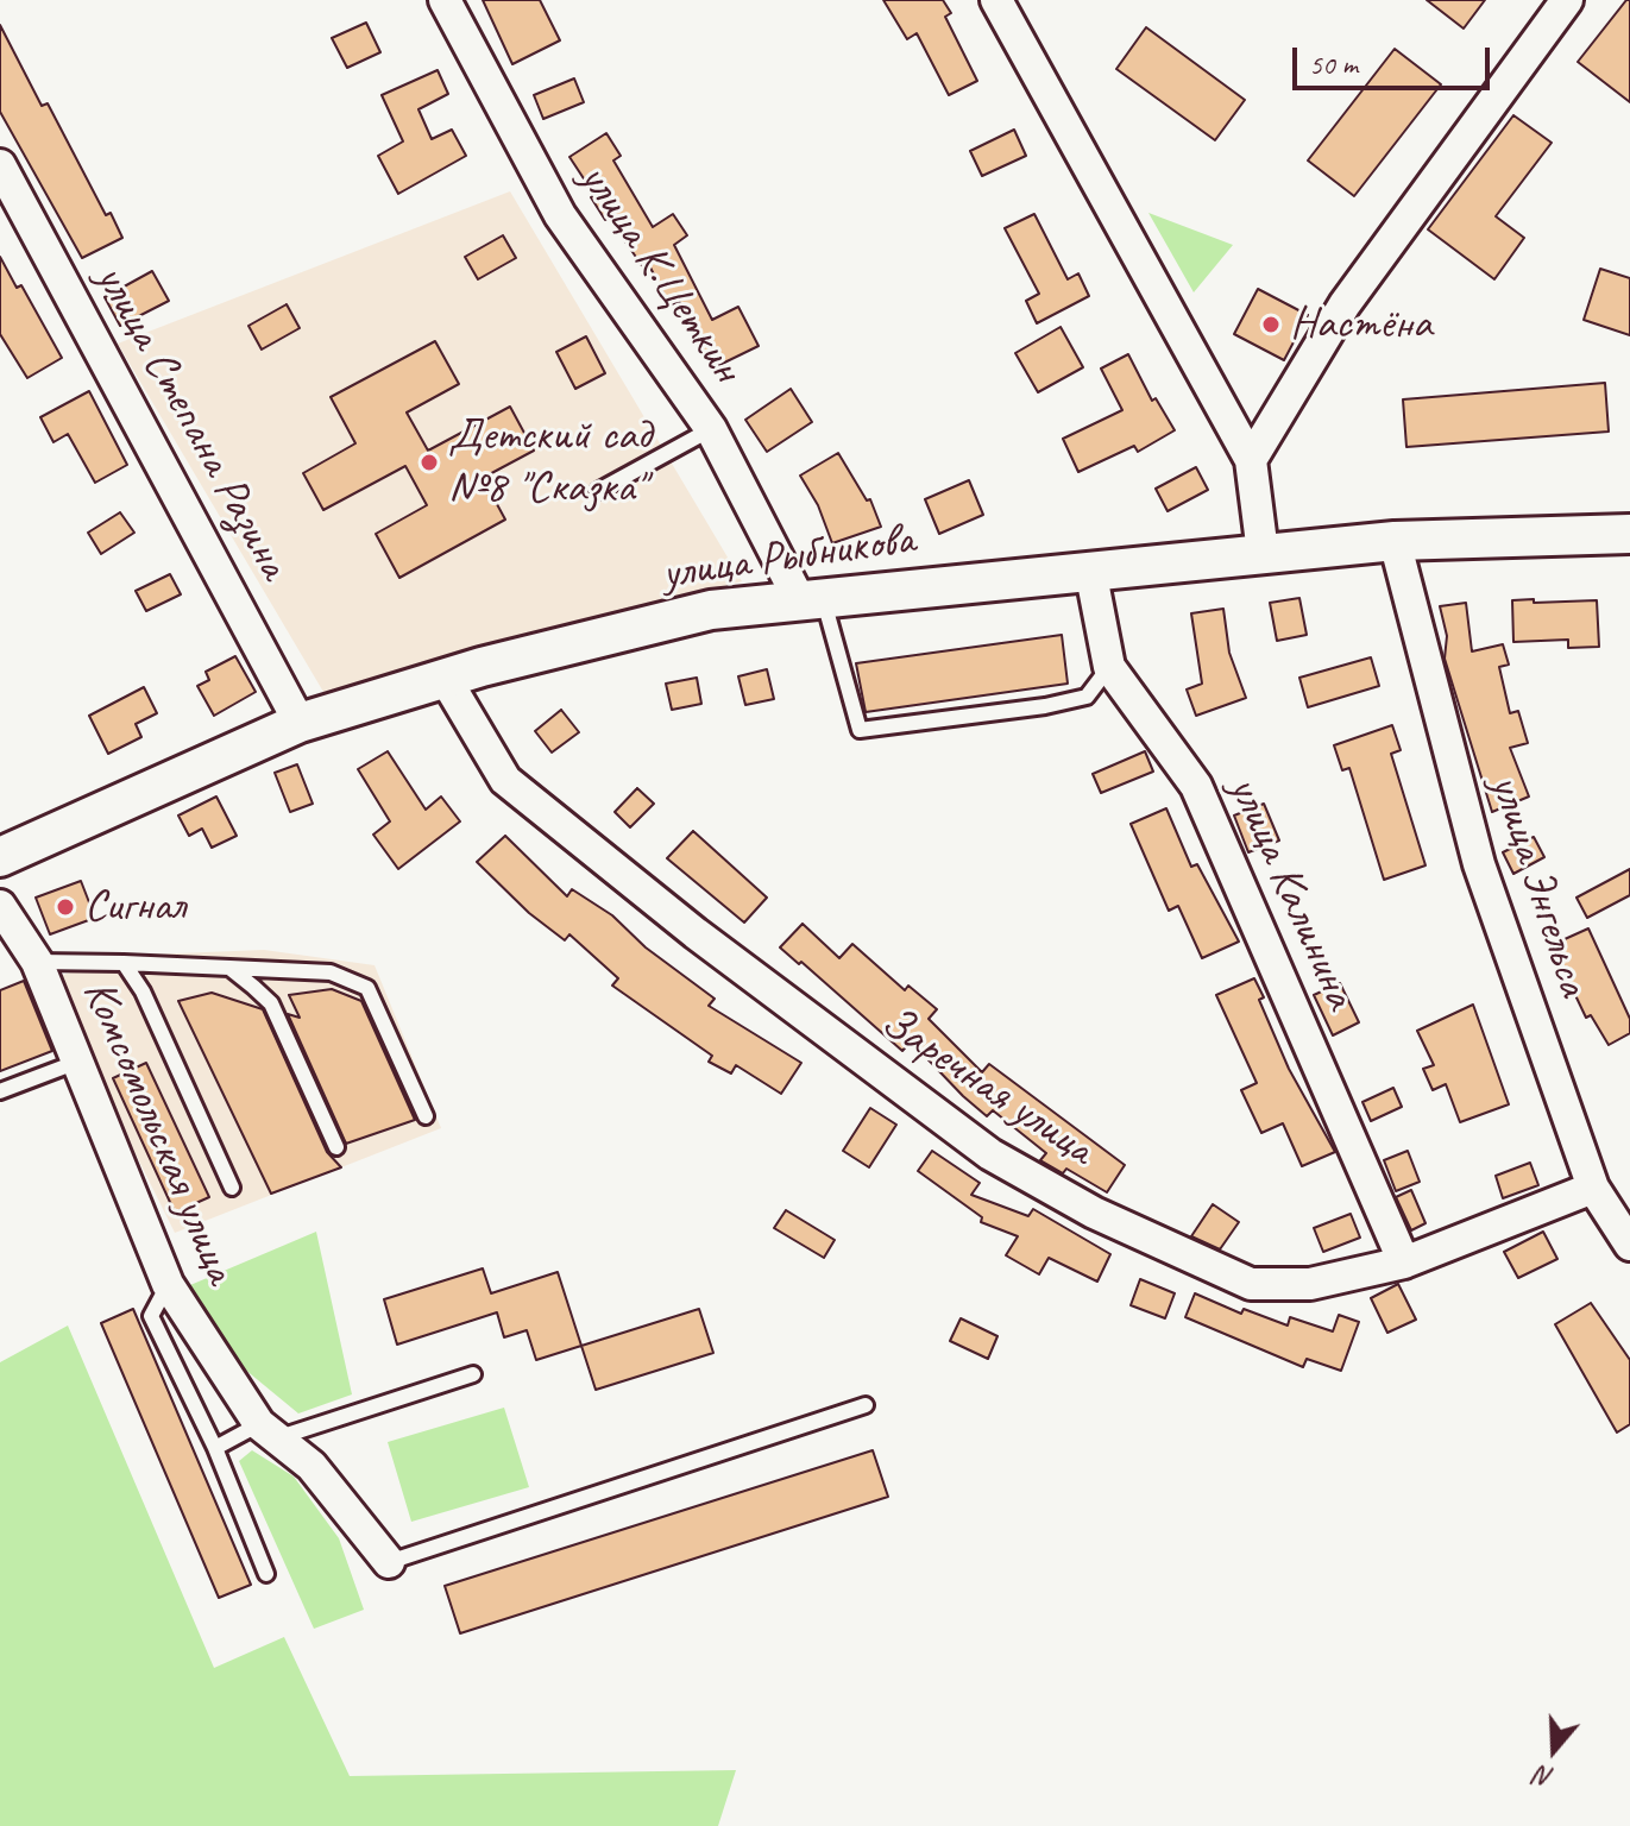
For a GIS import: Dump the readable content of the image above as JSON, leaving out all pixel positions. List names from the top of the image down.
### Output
{
  "streets": {
    "street": [
      "улица К.Цеткин",
      "улица Степана Разина",
      "улица Рыбникова",
      "улица Энгельса",
      "улица Калинина",
      "Заречная улица",
      "Комсомольская улица"
    ]
  },
  "crossings": [
    ["улица К.Цеткин", "улица Рыбникова"],
    ["улица Степана Разина", "улица Рыбникова"],
    ["улица Рыбникова", "улица Энгельса"],
    ["улица Рыбникова", "улица Калинина"],
    ["улица Рыбникова", "Заречная улица"],
    ["улица Энгельса", "Заречная улица"],
    ["улица Калинина", "Заречная улица"]
  ],
  "places": ["Настёна", "Детский сад №8 \"Сказка\"", "Сигнал"],
  "scale_bar": "50 m",
  "north": "bottom"
}
